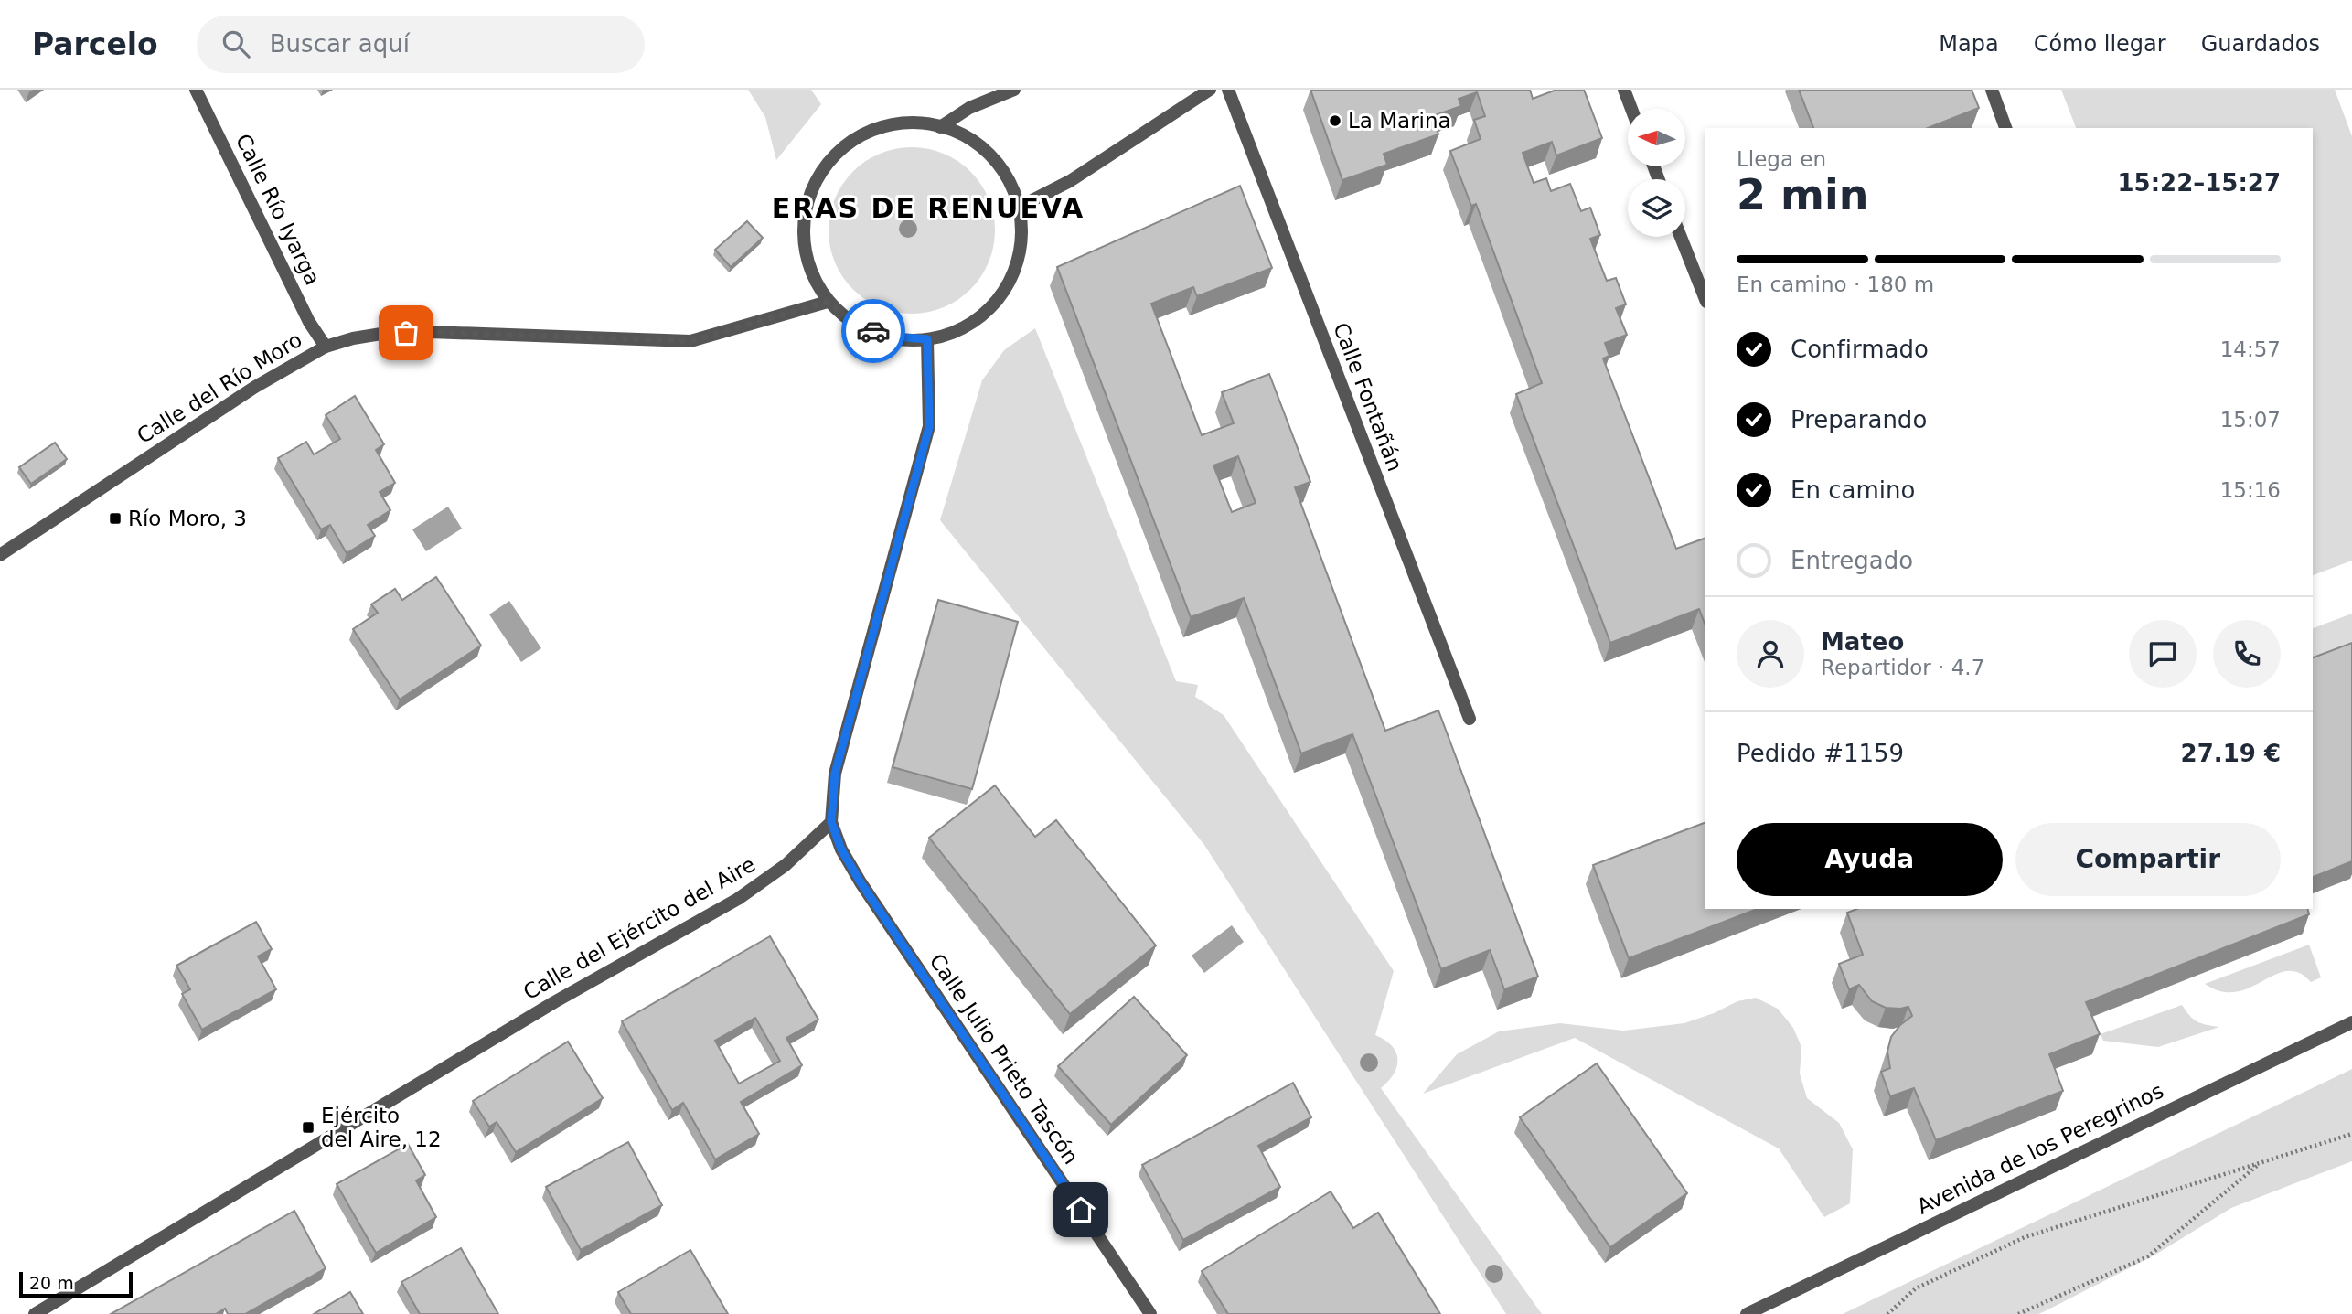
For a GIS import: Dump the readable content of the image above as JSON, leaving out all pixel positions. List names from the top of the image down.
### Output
{
  "streets": {
    "street": [
      "Calle Río Iyarga",
      "Calle del Río Moro",
      "Calle Fontañán",
      "Calle del Ejército del Aire",
      "Calle Julio Prieto Tascón",
      "Avenida de los Peregrinos"
    ]
  },
  "crossings": [
    ["Calle Río Iyarga", "Calle del Río Moro"],
    ["Calle del Ejército del Aire", "Calle Julio Prieto Tascón"]
  ],
  "districts": ["ERAS DE RENUEVA"],
  "places": {
    "other": ["La Marina"],
    "transit": ["Río Moro, 3", "Ejército del Aire, 12"]
  },
  "scale_bar": "20 m",
  "north": "left",
  "page": {
    "header": "Parcelo",
    "search": "Buscar aquí",
    "nav": ["Mapa", "Cómo llegar", "Guardados"],
    "heading": ["2 min", "Llega en", "15:22–15:27"],
    "panel": [
      "Mateo",
      "Repartidor · 4.7",
      "Pedido #1159",
      "27.19 €"
    ],
    "bar": "En camino · 180 m",
    "list": [
      ["Confirmado", "14:57"],
      ["Preparando", "15:07"],
      ["En camino", "15:16"],
      "Entregado"
    ],
    "buttons": ["Ayuda", "Compartir"],
    "scale": "20 m"
  }
}
